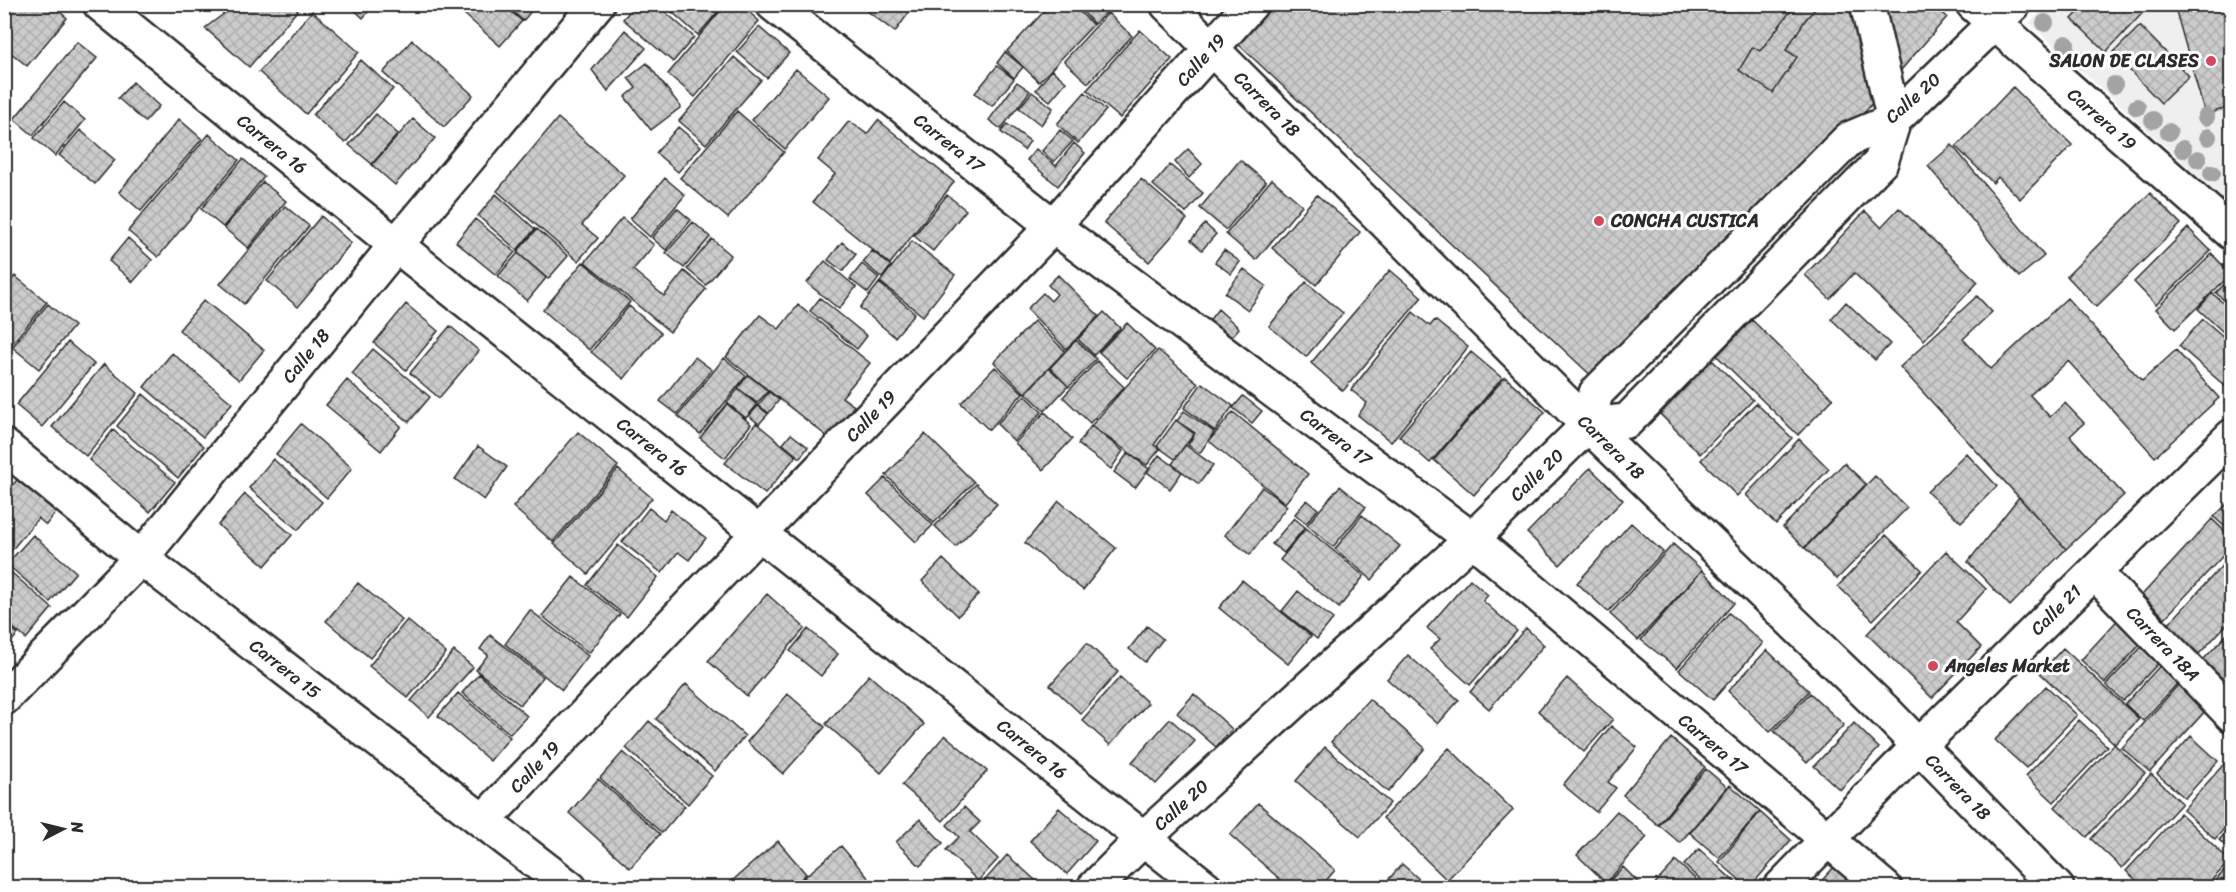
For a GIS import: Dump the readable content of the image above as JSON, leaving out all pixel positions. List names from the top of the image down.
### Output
{
  "streets": {
    "street": [
      "Calle 19",
      "Calle 20",
      "Carrera 18",
      "Carrera 19",
      "Carrera 17",
      "Carrera 16",
      "Calle 18",
      "Calle 21",
      "Carrera 18A",
      "Carrera 15"
    ]
  },
  "crossings": [
    ["Calle 19", "Carrera 18"],
    ["Calle 19", "Carrera 17"],
    ["Calle 19", "Carrera 16"],
    ["Calle 19", "Carrera 15"],
    ["Calle 20", "Carrera 18"],
    ["Calle 20", "Carrera 19"],
    ["Calle 20", "Carrera 17"],
    ["Calle 20", "Carrera 16"],
    ["Carrera 18", "Calle 21"],
    ["Carrera 17", "Calle 21"],
    ["Carrera 16", "Calle 18"],
    ["Calle 18", "Carrera 15"],
    ["Calle 21", "Carrera 18A"]
  ],
  "places": ["SALON DE CLASES", "CONCHA CUSTICA", "Angeles Market"],
  "north": "right"
}
